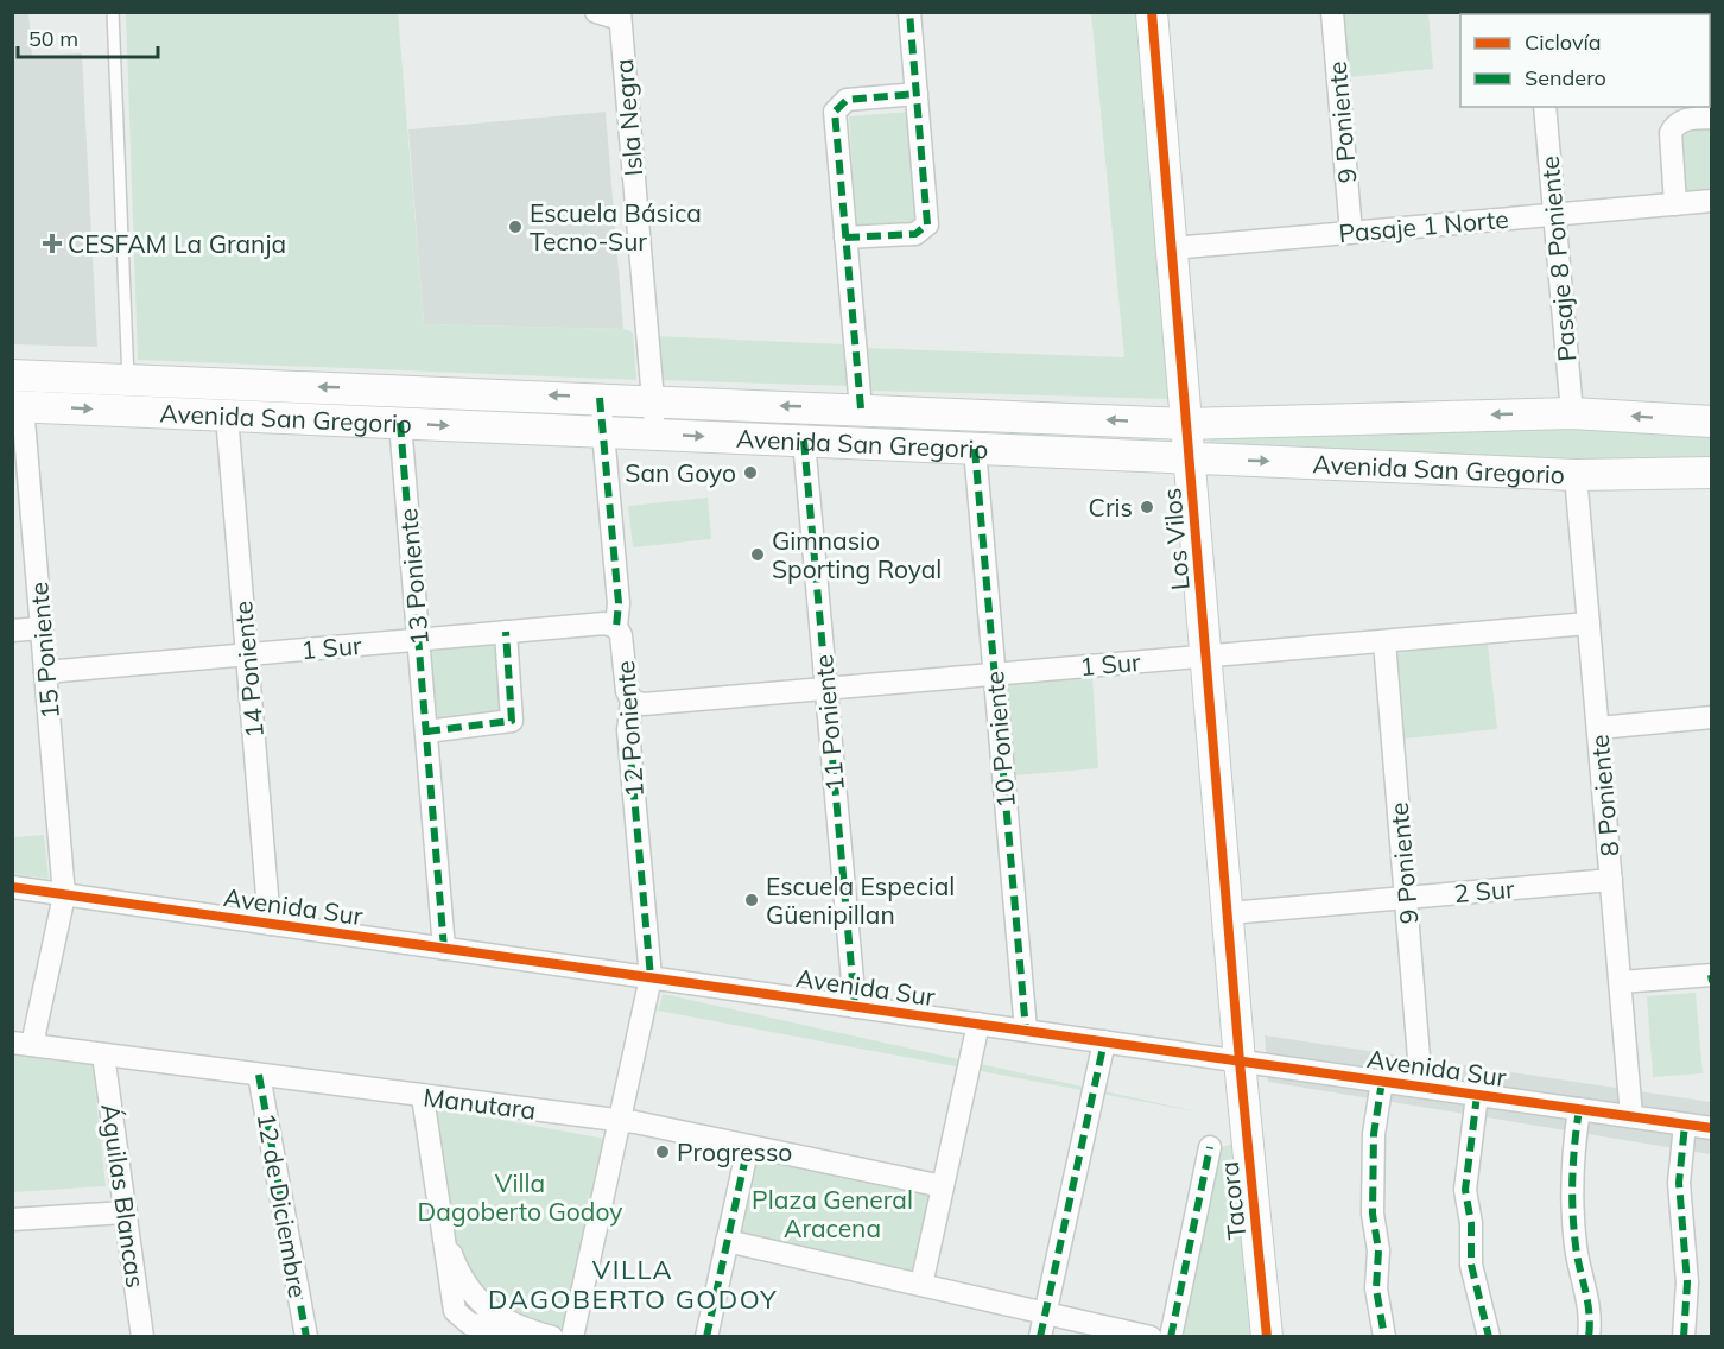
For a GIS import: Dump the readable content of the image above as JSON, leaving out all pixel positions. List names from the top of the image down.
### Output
{
  "streets": {
    "main road": ["Avenida San Gregorio", "Los Vilos", "Tacora"],
    "street": [
      "Isla Negra",
      "9 Poniente",
      "Pasaje 1 Norte",
      "Pasaje 8 Poniente",
      "13 Poniente",
      "1 Sur",
      "15 Poniente",
      "14 Poniente",
      "11 Poniente",
      "12 Poniente",
      "10 Poniente",
      "8 Poniente",
      "2 Sur",
      "Avenida Sur",
      "Manutara",
      "Águilas Blancas",
      "12 de Diciembre"
    ]
  },
  "crossings": [
    ["Isla Negra", "Avenida San Gregorio"],
    ["9 Poniente", "Pasaje 1 Norte"],
    ["9 Poniente", "1 Sur"],
    ["9 Poniente", "2 Sur"],
    ["9 Poniente", "Avenida Sur"],
    ["Pasaje 1 Norte", "Pasaje 8 Poniente"],
    ["Pasaje 1 Norte", "Los Vilos"],
    ["Pasaje 8 Poniente", "Avenida San Gregorio"],
    ["Avenida San Gregorio", "Los Vilos"],
    ["Avenida San Gregorio", "13 Poniente"],
    ["Avenida San Gregorio", "15 Poniente"],
    ["Avenida San Gregorio", "14 Poniente"],
    ["Avenida San Gregorio", "11 Poniente"],
    ["Avenida San Gregorio", "12 Poniente"],
    ["Avenida San Gregorio", "10 Poniente"],
    ["Avenida San Gregorio", "8 Poniente"],
    ["Los Vilos", "1 Sur"],
    ["Los Vilos", "2 Sur"],
    ["Los Vilos", "Avenida Sur"],
    ["Los Vilos", "Tacora"],
    ["13 Poniente", "1 Sur"],
    ["13 Poniente", "Avenida Sur"],
    ["1 Sur", "15 Poniente"],
    ["1 Sur", "14 Poniente"],
    ["1 Sur", "11 Poniente"],
    ["1 Sur", "12 Poniente"],
    ["1 Sur", "10 Poniente"],
    ["1 Sur", "8 Poniente"],
    ["15 Poniente", "Avenida Sur"],
    ["15 Poniente", "Manutara"],
    ["14 Poniente", "Avenida Sur"],
    ["11 Poniente", "Avenida Sur"],
    ["12 Poniente", "Avenida Sur"],
    ["12 Poniente", "Manutara"],
    ["10 Poniente", "Avenida Sur"],
    ["8 Poniente", "2 Sur"],
    ["8 Poniente", "Avenida Sur"],
    ["Avenida Sur", "Tacora"],
    ["Manutara", "Águilas Blancas"],
    ["Manutara", "12 de Diciembre"]
  ],
  "districts": ["VILLA DAGOBERTO GODOY"],
  "parks": ["Villa Dagoberto Godoy", "Plaza General Aracena"],
  "places": {
    "other": [
      "Escuela Básica Tecno-Sur",
      "San Goyo",
      "Cris",
      "Gimnasio Sporting Royal",
      "Escuela Especial Güenipillan",
      "Progresso"
    ],
    "health": ["CESFAM La Granja"]
  },
  "legend": ["Ciclovía", "Sendero"],
  "scale_bar": "50 m"
}
